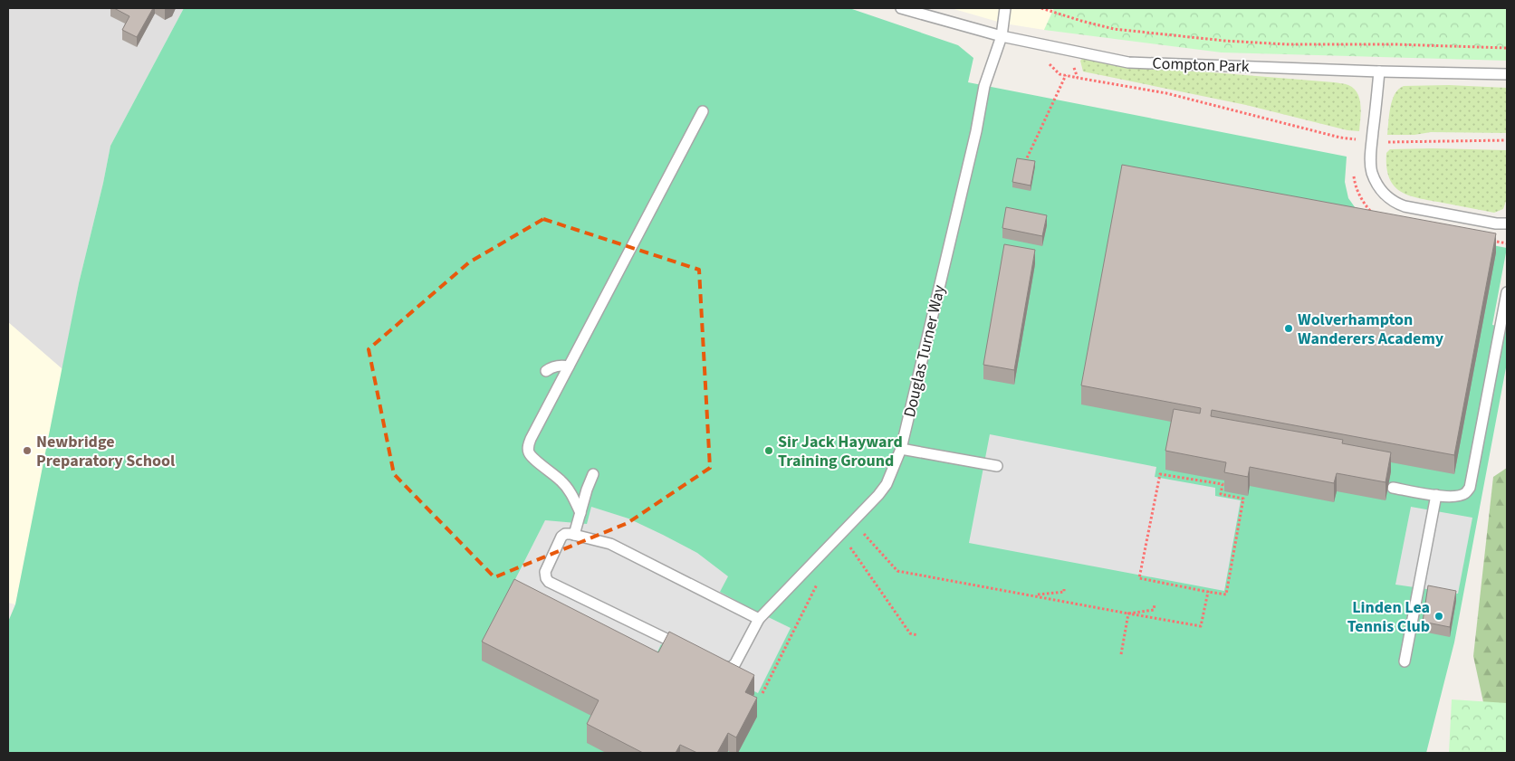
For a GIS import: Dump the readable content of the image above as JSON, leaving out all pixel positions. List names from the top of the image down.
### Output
{
  "streets": {
    "lane": ["Compton Park", "Douglas Turner Way"]
  },
  "crossings": [
    ["Compton Park", "Douglas Turner Way"]
  ],
  "places": [
    "Wolverhampton Wanderers Academy",
    "Newbridge Preparatory School",
    "Sir Jack Hayward Training Ground",
    "Linden Lea Tennis Club"
  ]
}
